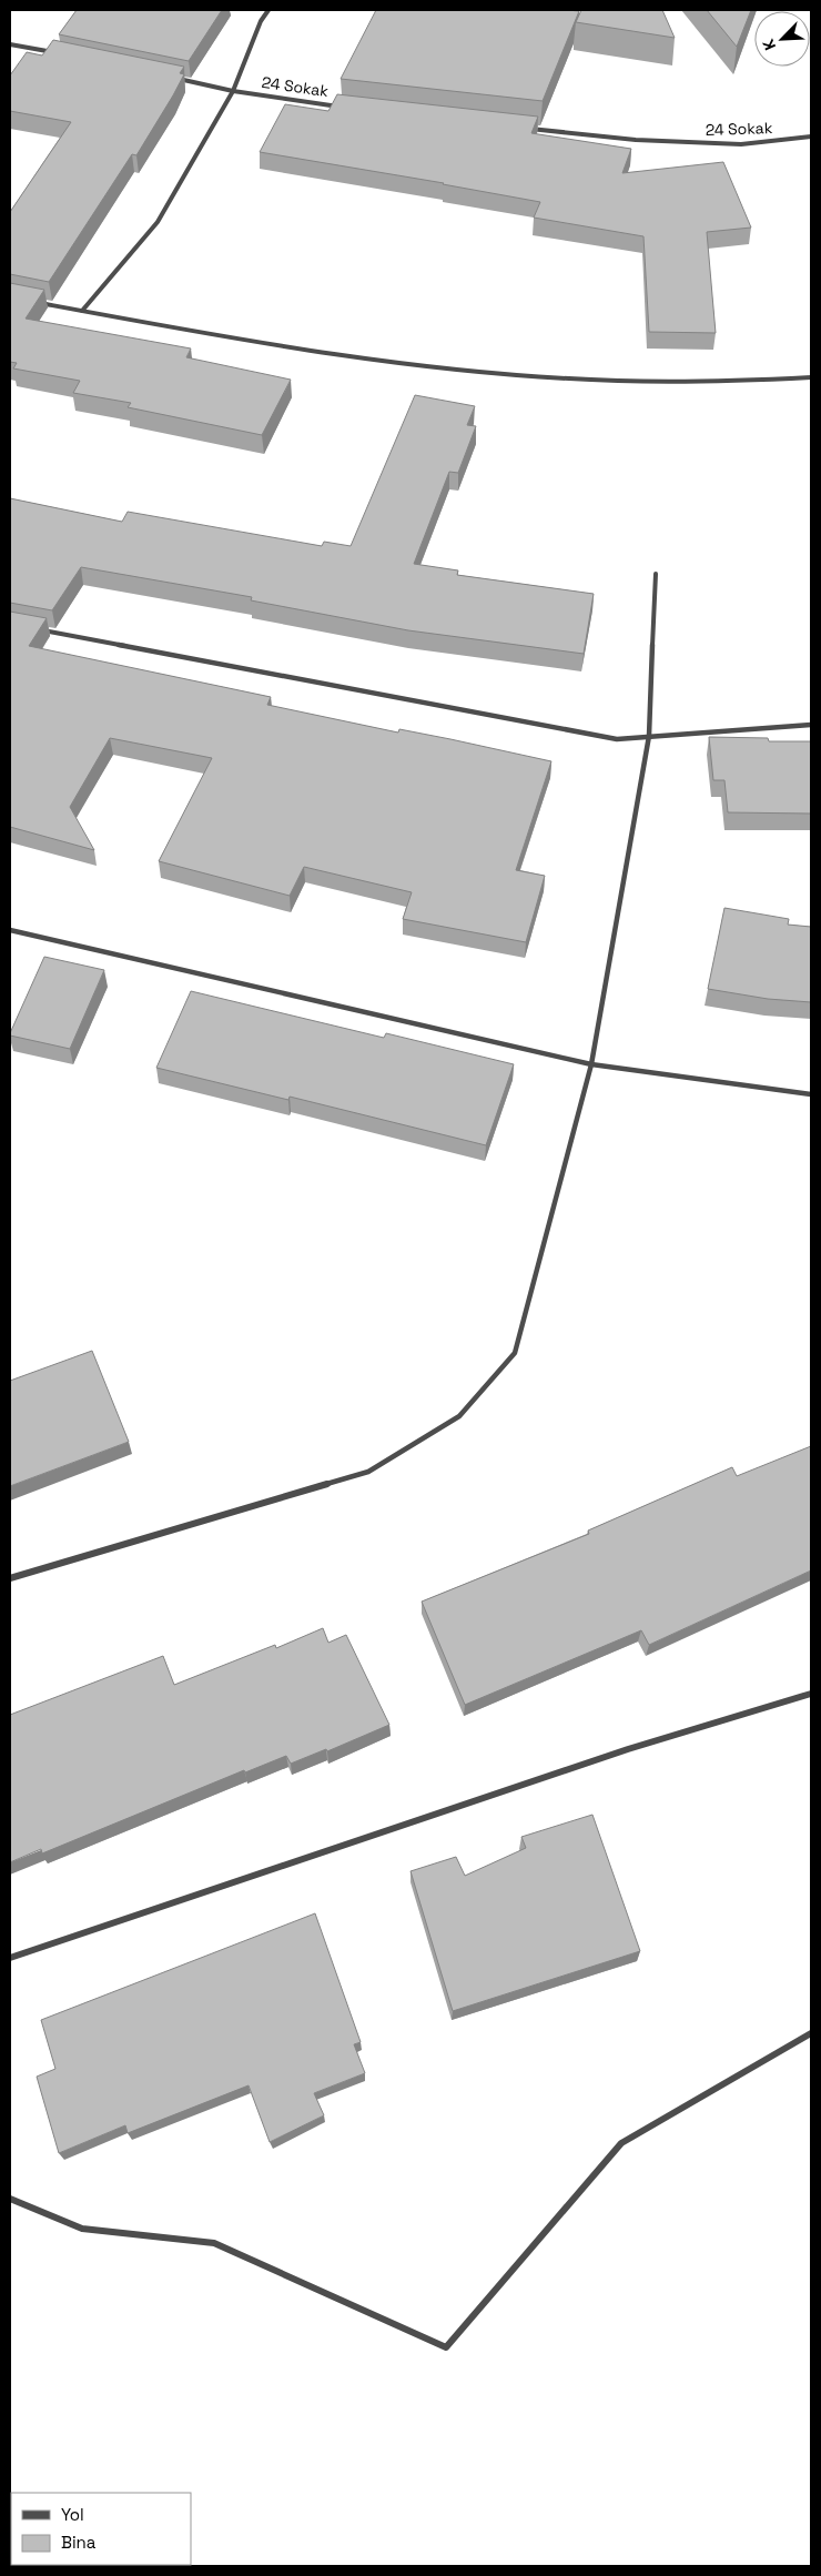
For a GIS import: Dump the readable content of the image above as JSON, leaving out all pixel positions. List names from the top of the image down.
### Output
{
  "streets": {
    "street": ["24 Sokak"]
  },
  "legend": ["Yol", "Bina"],
  "north": "bottom left"
}
